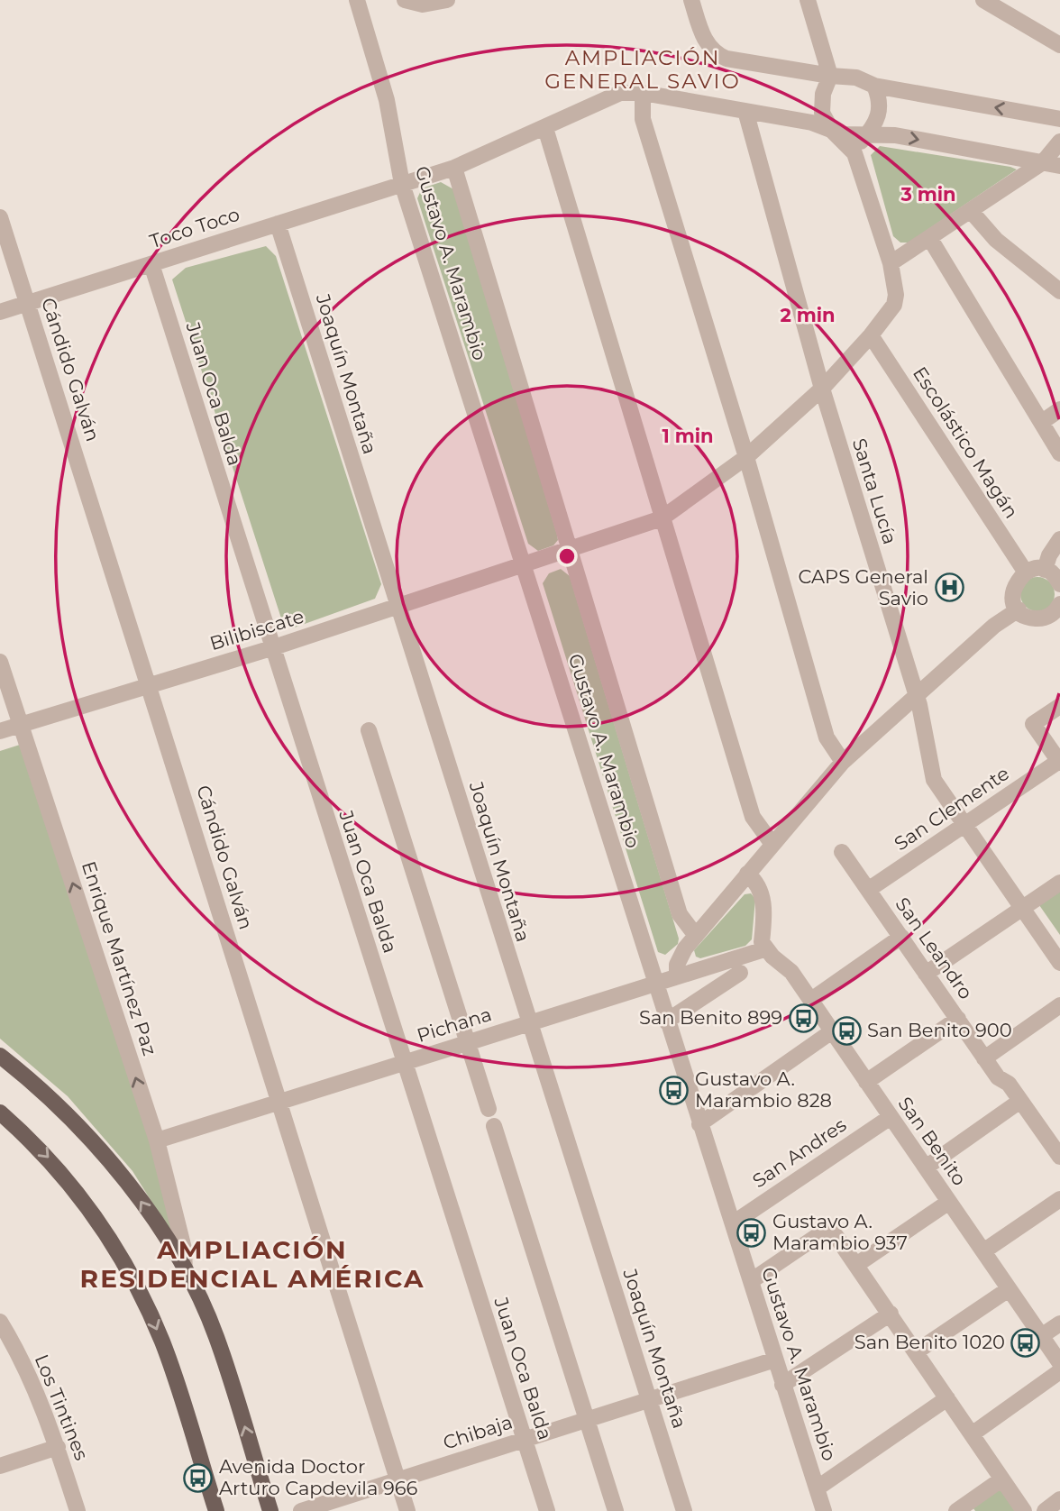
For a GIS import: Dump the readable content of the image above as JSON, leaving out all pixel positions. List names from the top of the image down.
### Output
{
  "streets": {
    "street": [
      "Toco Toco",
      "Gustavo A. Marambio",
      "Cándido Galván",
      "Joaquín Montaña",
      "Juan Oca Balda",
      "Escolástico Magán",
      "Santa Lucía",
      "Bilibiscate",
      "San Clemente",
      "San Leandro",
      "Enrique Martínez Paz",
      "Pichana",
      "San Benito",
      "San Andres",
      "Los Tintines",
      "Chibaja"
    ]
  },
  "crossings": [
    ["Toco Toco", "Gustavo A. Marambio"],
    ["Toco Toco", "Cándido Galván"],
    ["Toco Toco", "Joaquín Montaña"],
    ["Toco Toco", "Juan Oca Balda"],
    ["Toco Toco", "Santa Lucía"],
    ["Gustavo A. Marambio", "Bilibiscate"],
    ["Gustavo A. Marambio", "Pichana"],
    ["Gustavo A. Marambio", "San Andres"],
    ["Gustavo A. Marambio", "Chibaja"],
    ["Cándido Galván", "Bilibiscate"],
    ["Cándido Galván", "Pichana"],
    ["Cándido Galván", "Chibaja"],
    ["Joaquín Montaña", "Bilibiscate"],
    ["Joaquín Montaña", "Pichana"],
    ["Joaquín Montaña", "Chibaja"],
    ["Juan Oca Balda", "Bilibiscate"],
    ["Juan Oca Balda", "Pichana"],
    ["Juan Oca Balda", "Chibaja"],
    ["Escolástico Magán", "Bilibiscate"],
    ["Santa Lucía", "Bilibiscate"],
    ["Santa Lucía", "San Clemente"],
    ["Bilibiscate", "Enrique Martínez Paz"],
    ["San Clemente", "San Leandro"],
    ["Enrique Martínez Paz", "Pichana"],
    ["Pichana", "San Benito"],
    ["San Benito", "San Andres"]
  ],
  "one_way": ["Enrique Martínez Paz"],
  "districts": ["AMPLIACIÓN GENERAL SAVIO", "AMPLIACIÓN RESIDENCIAL AMÉRICA"],
  "places": {
    "hospital": ["CAPS General Savio"],
    "bus stop": [
      "San Benito 899",
      "San Benito 900",
      "Gustavo A. Marambio 828",
      "Gustavo A. Marambio 937",
      "San Benito 1020",
      "Avenida Doctor Arturo Capdevila 966"
    ]
  },
  "rings": ["3 min", "2 min", "1 min"]
}
